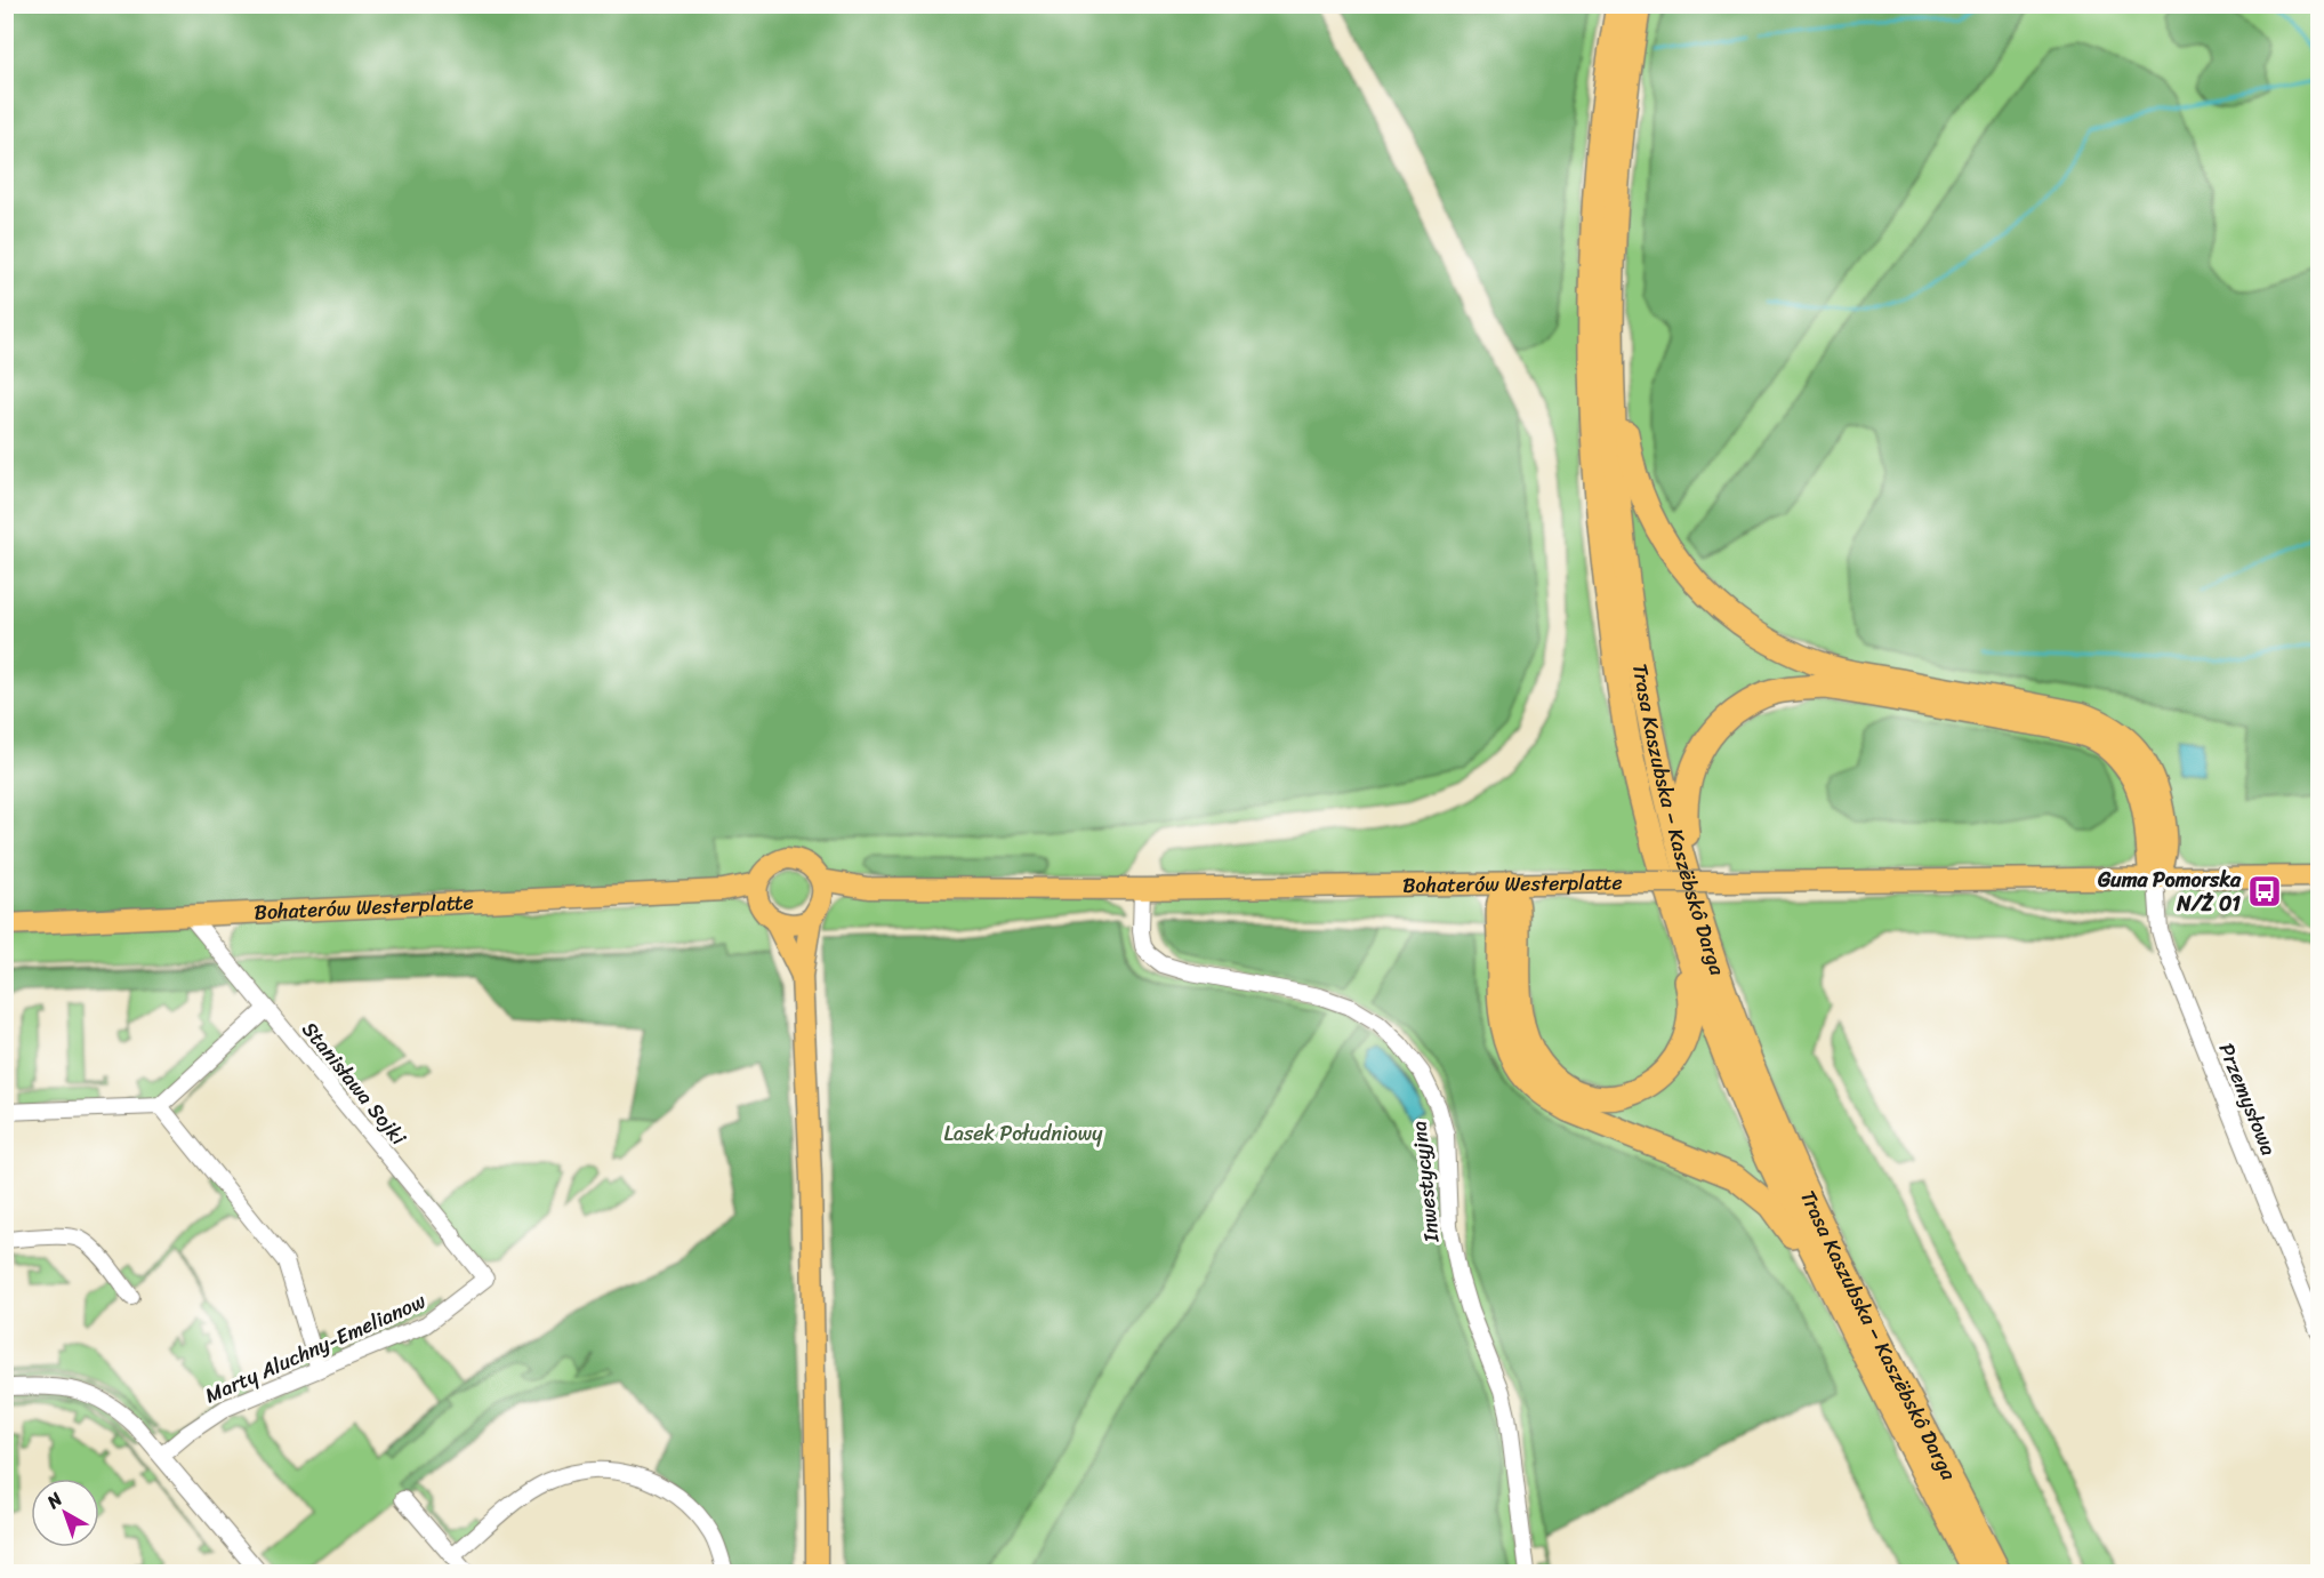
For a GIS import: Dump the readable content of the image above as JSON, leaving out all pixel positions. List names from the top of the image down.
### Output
{
  "streets": {
    "highway": ["Trasa Kaszubska – Kaszëbskô Darga"],
    "main road": ["Bohaterów Westerplatte"],
    "street": [
      "Stanisława Sojki",
      "Przemysłowa",
      "Inwestycyjna",
      "Marty Aluchny-Emelianow"
    ]
  },
  "crossings": [
    ["Bohaterów Westerplatte", "Stanisława Sojki"],
    ["Bohaterów Westerplatte", "Przemysłowa"],
    ["Bohaterów Westerplatte", "Inwestycyjna"],
    ["Stanisława Sojki", "Marty Aluchny-Emelianow"]
  ],
  "parks": ["Lasek Południowy"],
  "places": {
    "bus stop": ["Guma Pomorska N/Ż 01"]
  },
  "north": "top left"
}
